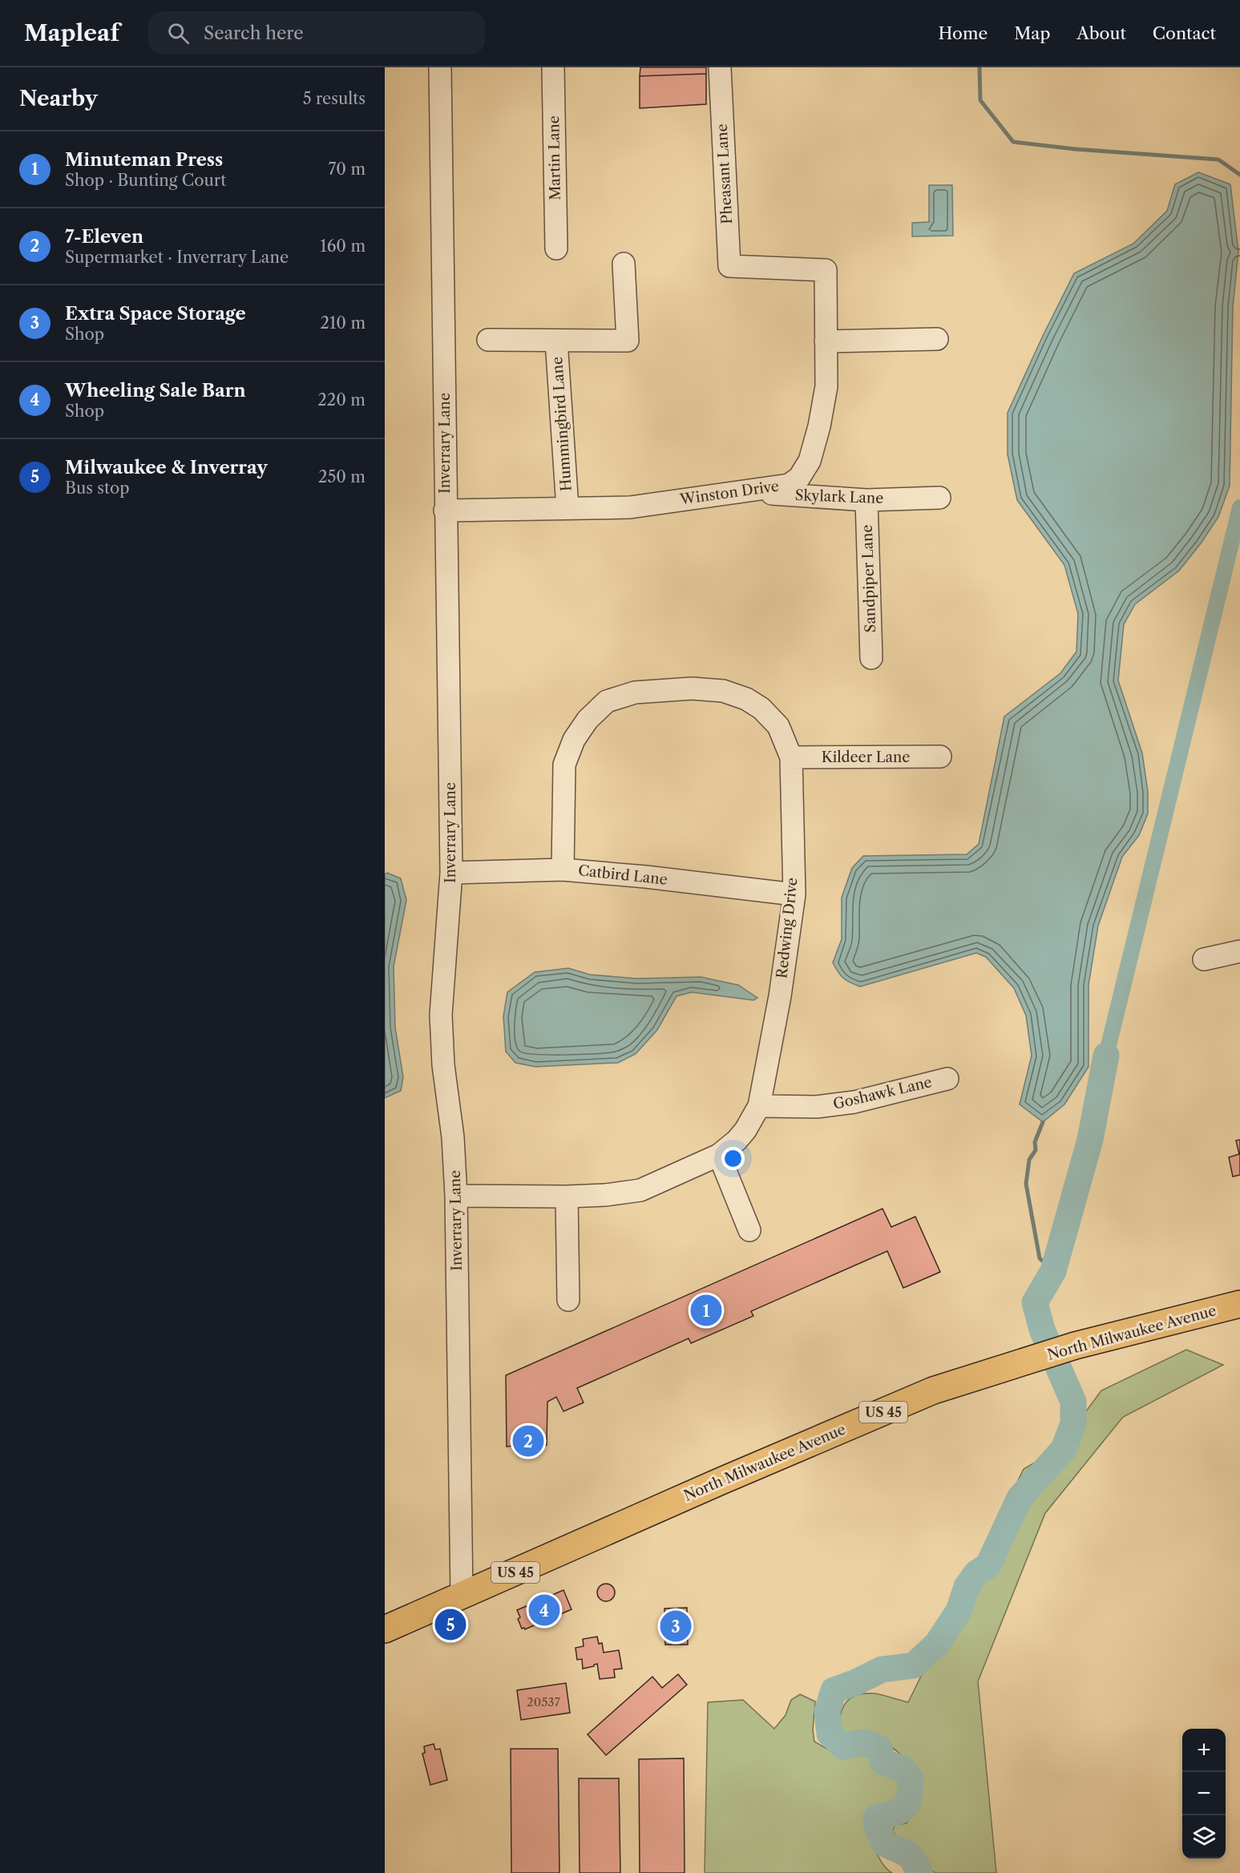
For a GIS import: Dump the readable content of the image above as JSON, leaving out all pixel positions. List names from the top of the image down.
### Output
{
  "streets": {
    "main road": ["North Milwaukee Avenue", "US 45"],
    "street": [
      "Martin Lane",
      "Pheasant Lane",
      "Hummingbird Lane",
      "Inverrary Lane",
      "Winston Drive",
      "Skylark Lane",
      "Sandpiper Lane",
      "Kildeer Lane",
      "Catbird Lane",
      "Redwing Drive",
      "Goshawk Lane"
    ]
  },
  "crossings": [
    ["Pheasant Lane", "Winston Drive"],
    ["Hummingbird Lane", "Winston Drive"],
    ["Inverrary Lane", "Winston Drive"],
    ["Inverrary Lane", "Catbird Lane"],
    ["Inverrary Lane", "Redwing Drive"],
    ["Inverrary Lane", "North Milwaukee Avenue"],
    ["Winston Drive", "Skylark Lane"],
    ["Skylark Lane", "Sandpiper Lane"],
    ["Kildeer Lane", "Redwing Drive"],
    ["Catbird Lane", "Redwing Drive"],
    ["Redwing Drive", "Goshawk Lane"]
  ],
  "house_numbers": ["20537"],
  "page": {
    "header": "Mapleaf",
    "search": "Search here",
    "nav": [
      "Home",
      "Map",
      "About",
      "Contact"
    ],
    "heading": ["Nearby", "5 results"],
    "list": [
      {
        "mark": "1",
        "name": "Minuteman Press",
        "note": "Shop · Bunting Court",
        "value": "70 m"
      },
      {
        "mark": "2",
        "name": "7-Eleven",
        "note": "Supermarket · Inverrary Lane",
        "value": "160 m"
      },
      {
        "mark": "3",
        "name": "Extra Space Storage",
        "note": "Shop",
        "value": "210 m"
      },
      {
        "mark": "4",
        "name": "Wheeling Sale Barn",
        "note": "Shop",
        "value": "220 m"
      },
      {
        "mark": "5",
        "name": "Milwaukee & Inverray",
        "note": "Bus stop",
        "value": "250 m"
      }
    ],
    "pins": [
      "1",
      "2",
      "4",
      "5",
      "3"
    ],
    "map_buttons": ["+", "−"]
  }
}
